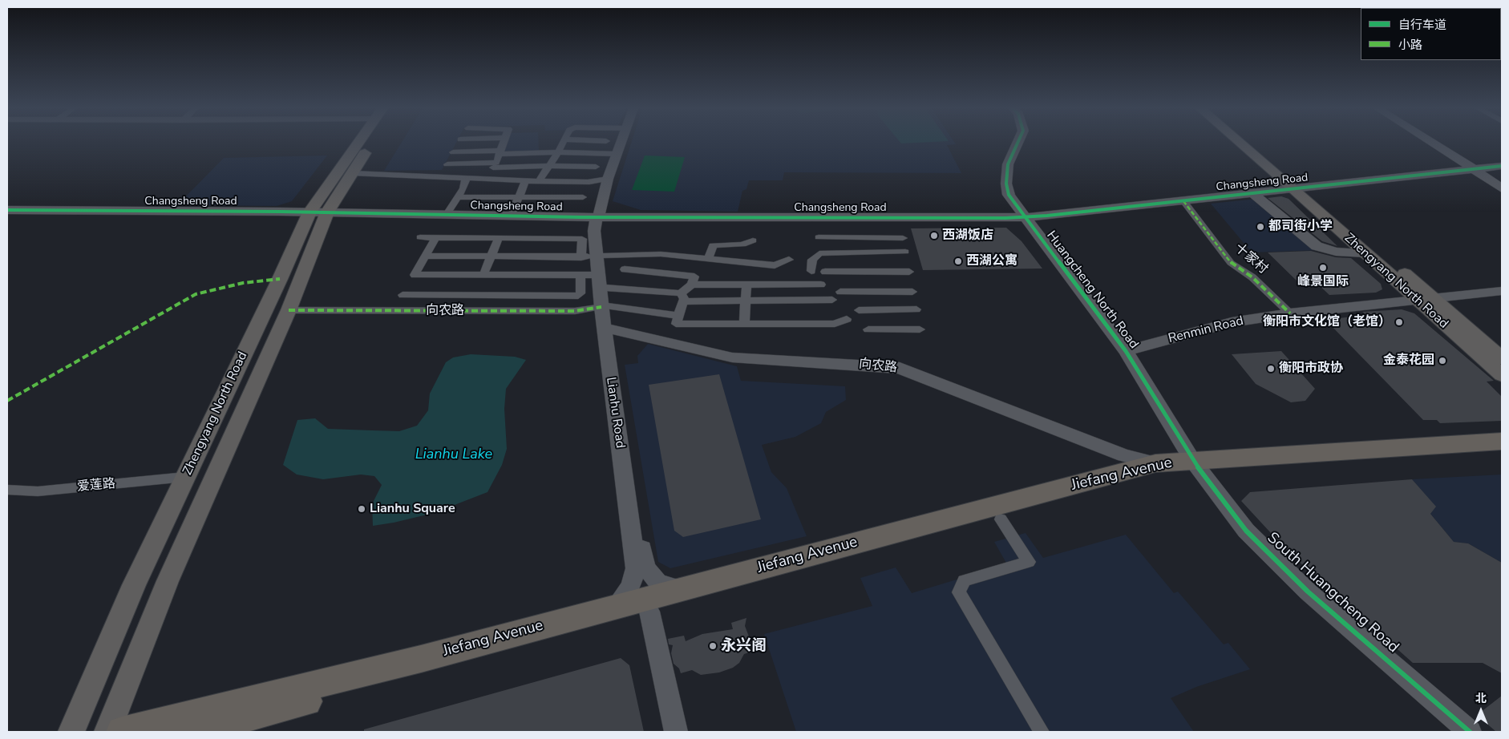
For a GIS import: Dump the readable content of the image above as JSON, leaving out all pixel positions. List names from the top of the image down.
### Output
{
  "streets": {
    "highway": ["Jiefang Avenue"],
    "main road": ["Zhengyang North Road"],
    "street": [
      "Changsheng Road",
      "十家村",
      "Huangcheng North Road",
      "向农路",
      "Renmin Road",
      "Lianhu Road",
      "爱莲路",
      "South Huangcheng Road"
    ]
  },
  "crossings": [
    ["Changsheng Road", "十家村"],
    ["Changsheng Road", "Zhengyang North Road"],
    ["Changsheng Road", "Huangcheng North Road"],
    ["Changsheng Road", "Lianhu Road"],
    ["十家村", "Renmin Road"],
    ["Zhengyang North Road", "向农路"],
    ["Zhengyang North Road", "Renmin Road"],
    ["Zhengyang North Road", "爱莲路"],
    ["Huangcheng North Road", "Renmin Road"],
    ["Huangcheng North Road", "Jiefang Avenue"],
    ["Huangcheng North Road", "South Huangcheng Road"],
    ["向农路", "Lianhu Road"],
    ["向农路", "Jiefang Avenue"],
    ["Lianhu Road", "Jiefang Avenue"],
    ["Jiefang Avenue", "South Huangcheng Road"]
  ],
  "water": ["Lianhu Lake"],
  "places": [
    "都司街小学",
    "西湖饭店",
    "西湖公寓",
    "峰景国际",
    "衡阳市文化馆（老馆）",
    "金泰花园",
    "衡阳市政协",
    "Lianhu Square",
    "永兴阁"
  ],
  "legend": ["自行车道", "小路"],
  "north": "top"
}
